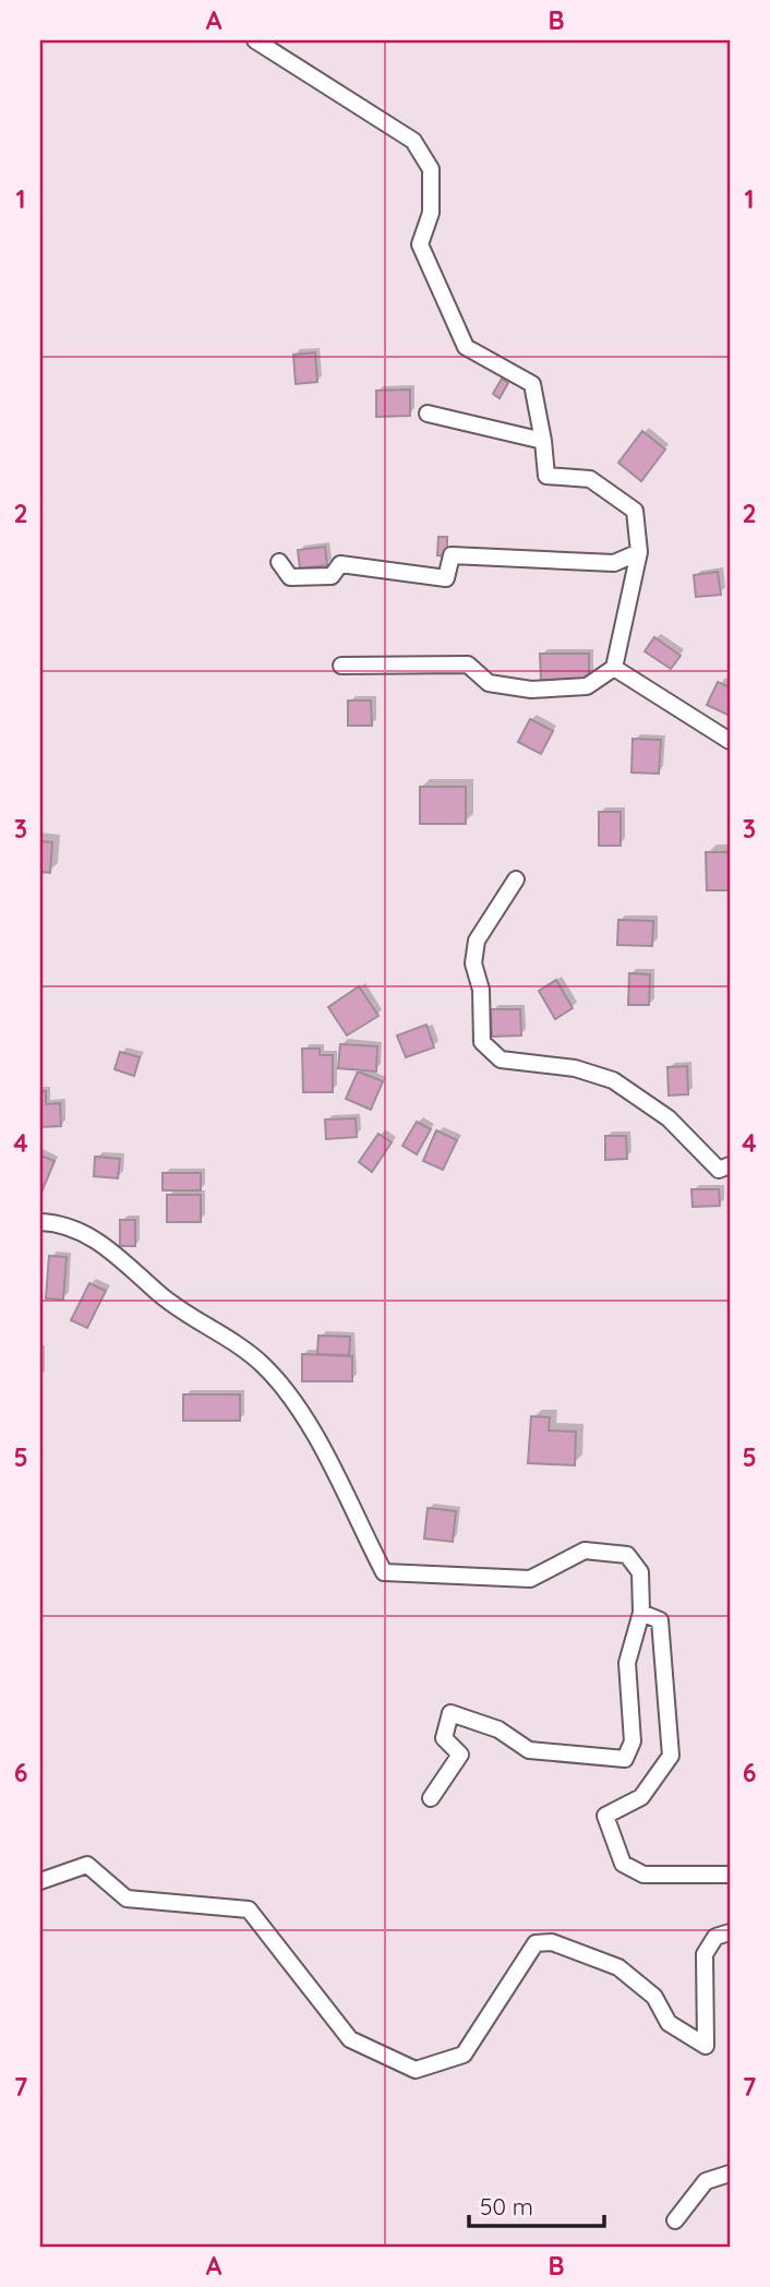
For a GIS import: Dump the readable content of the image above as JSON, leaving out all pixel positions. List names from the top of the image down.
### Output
{
  "scale_bar": "50 m",
  "grid": {
    "columns": ["A", "B"],
    "rows": [
      "1",
      "2",
      "3",
      "4",
      "5",
      "6",
      "7"
    ]
  }
}
